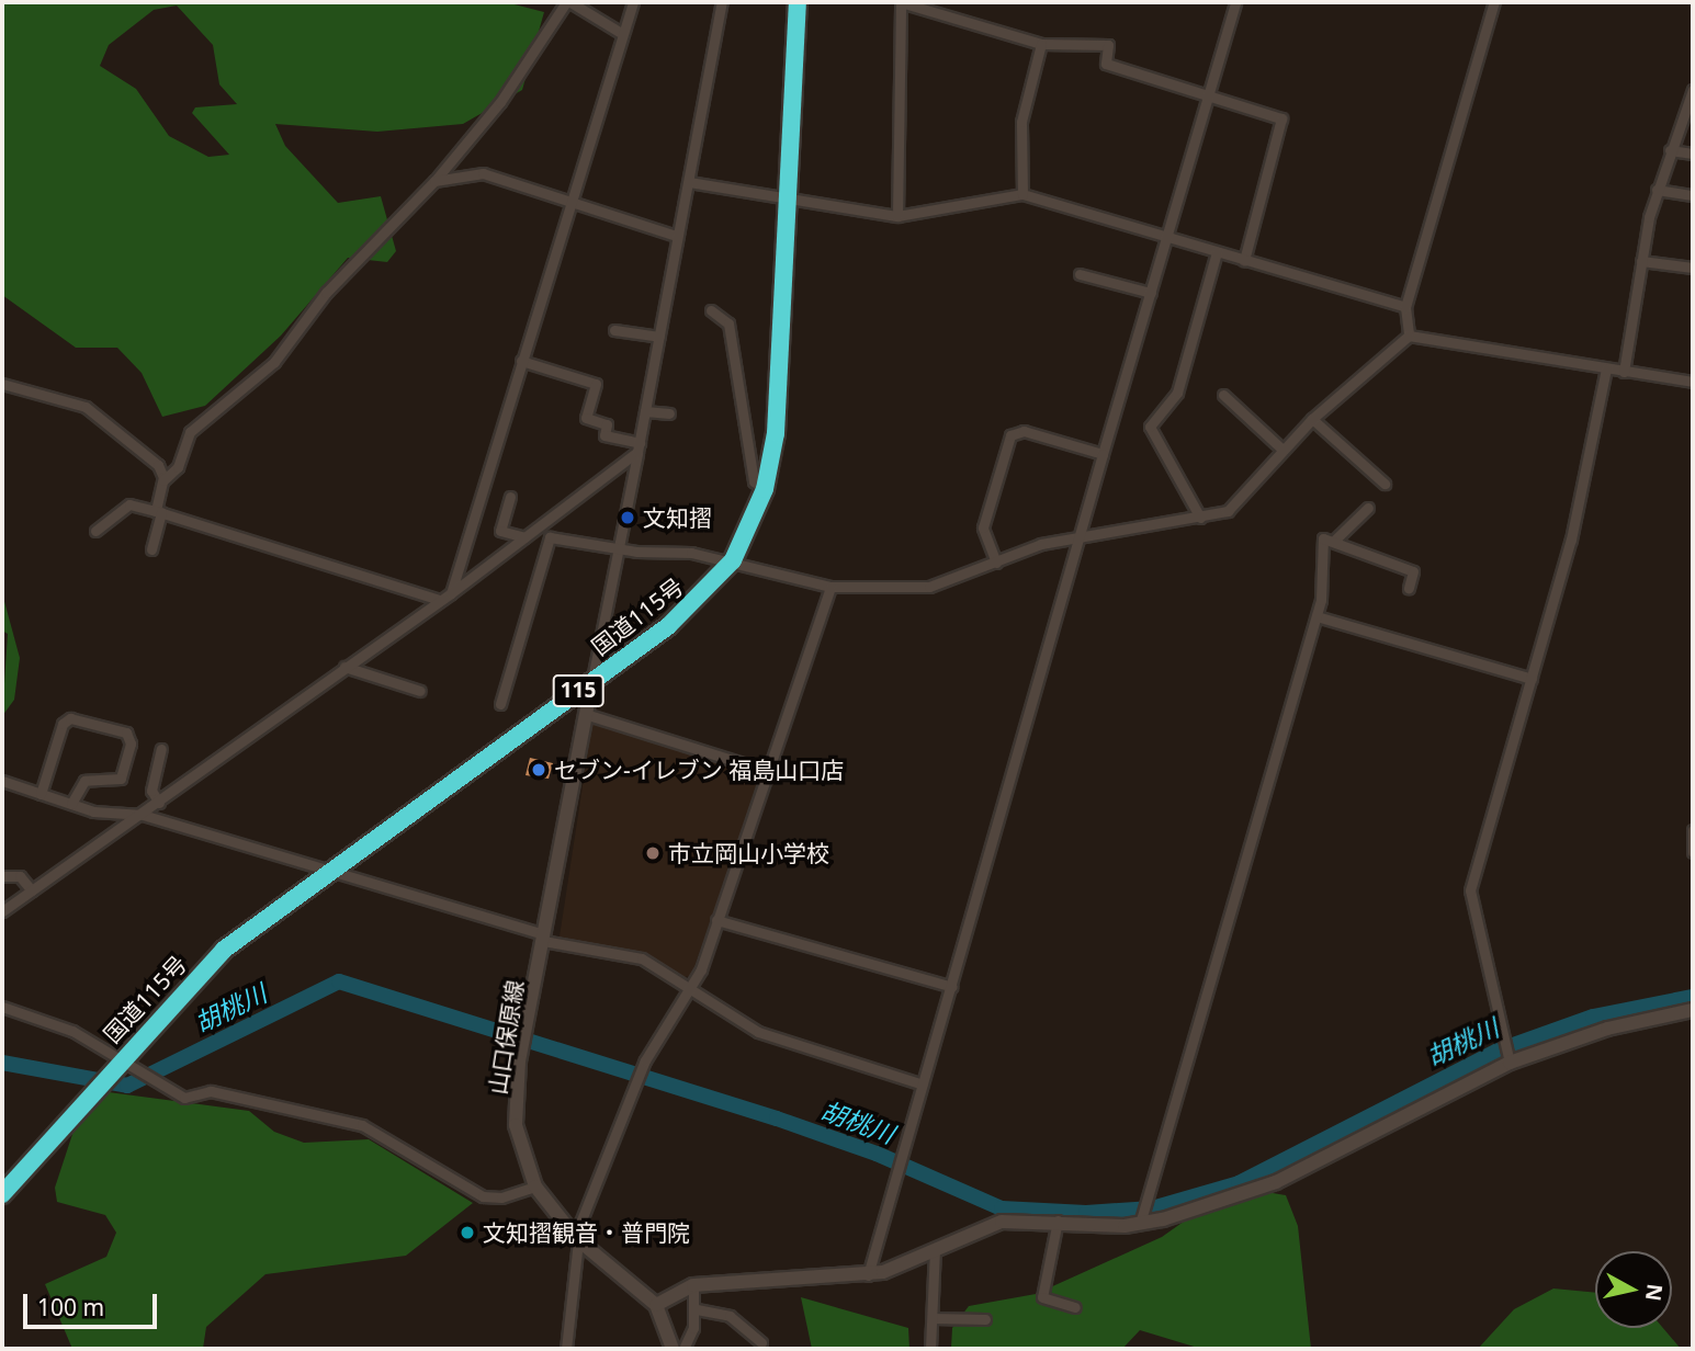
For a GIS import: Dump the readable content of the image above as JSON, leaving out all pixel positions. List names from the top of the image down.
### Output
{
  "streets": {
    "highway": ["国道115号", "115"],
    "street": ["山口保原線"]
  },
  "crossings": [
    ["国道115号", "山口保原線"]
  ],
  "water": ["胡桃川"],
  "places": [
    "文知摺",
    "セブン-イレブン 福島山口店",
    "市立岡山小学校",
    "文知摺観音・普門院"
  ],
  "scale_bar": "100 m",
  "north": "right"
}
